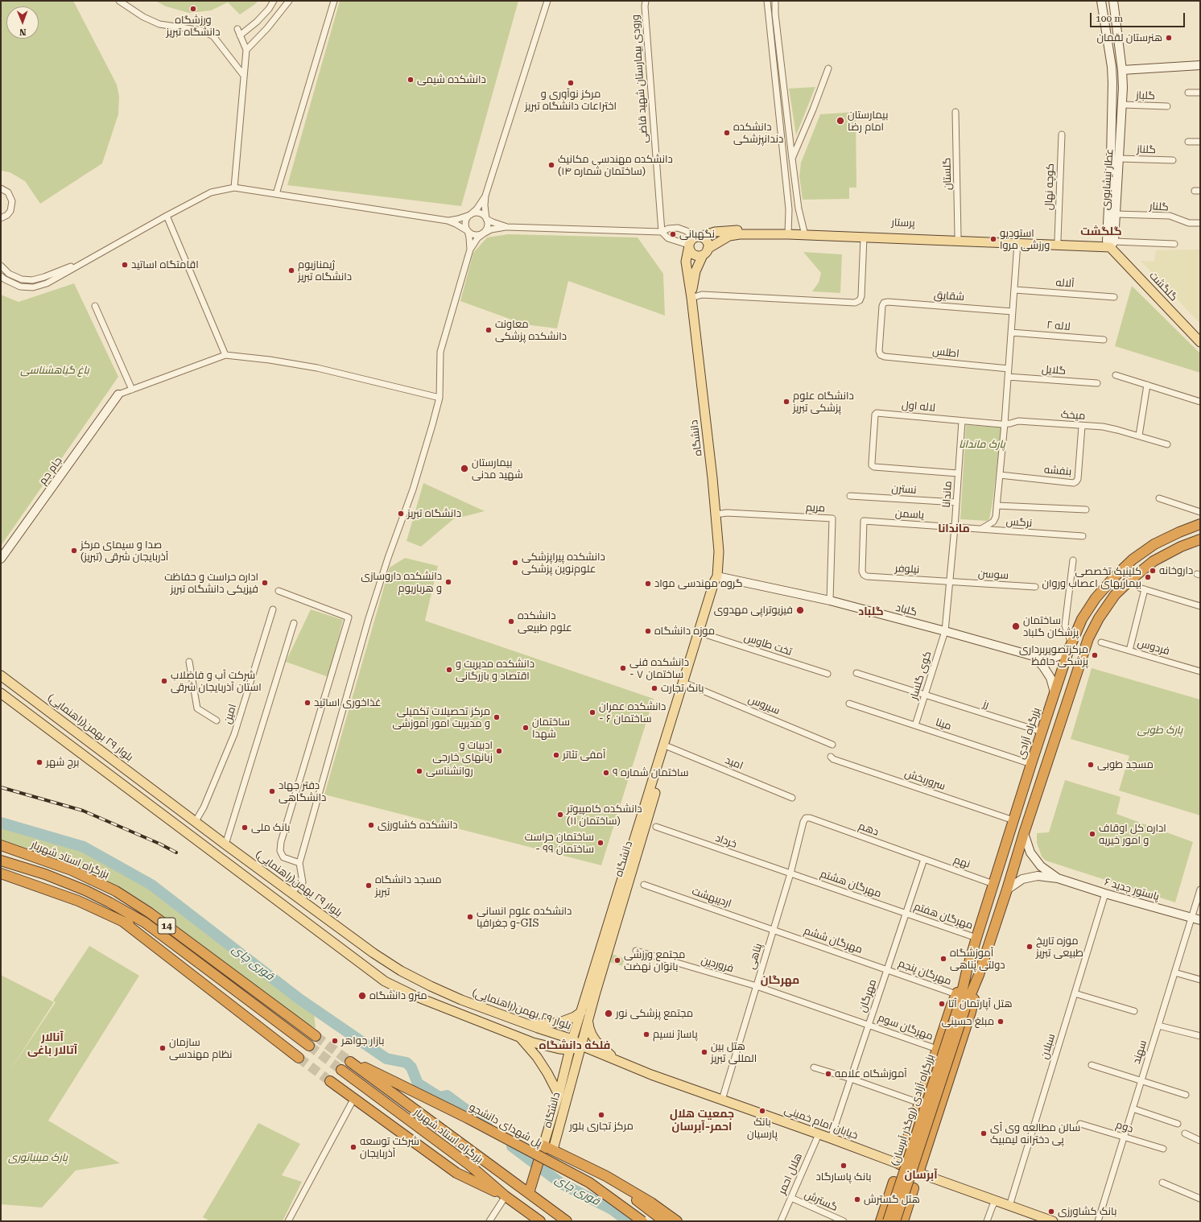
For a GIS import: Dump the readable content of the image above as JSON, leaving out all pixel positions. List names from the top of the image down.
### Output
{
  "streets": {
    "highway": [
      "بزرگراه آزادی",
      "بزرگراه استاد شهریار",
      "14",
      "بزرگراه آزادی (روگذر آبرسان)",
      "پل شهدای دانشجو"
    ],
    "main road": [
      "عطار نیشابوری",
      "پرستار",
      "گلگشت",
      "دانشگاه",
      "جام جم",
      "گلباد",
      "بلوار ٢٩ بهمن(راهنمایی)",
      "پاستور جدید ۶",
      "خیابان امام خمینی"
    ],
    "street": [
      "ورودی بیمارستان شهید قاضی",
      "گلباز",
      "گلناز",
      "گلستان",
      "کوچه نهال",
      "گلنار",
      "آلاله",
      "شقایق",
      "لاله ۲",
      "اطلس",
      "گلایل",
      "لاله اول",
      "میخک",
      "بنفشه",
      "نسترن",
      "ماندانا",
      "مریم",
      "یاسمن",
      "نرگس",
      "نیلوفر",
      "سوسن",
      "تخت طاوس",
      "فردوس",
      "کوی گلسار",
      "رز",
      "سیروس",
      "امین",
      "مینا",
      "امید",
      "سروربخش",
      "دهم",
      "خرداد",
      "نهم",
      "مهرگان هشتم",
      "اردیبهشت",
      "مهرگان هفتم",
      "مهرگان ششم",
      "پناهی",
      "فروردین",
      "مهرگان پنجم",
      "مهرگان",
      "مهرگان سوم",
      "سبلان",
      "سهند",
      "دوم",
      "هلال احمر",
      "گسترش"
    ]
  },
  "crossings": [
    ["گلباز", "عطار نیشابوری"],
    ["گلناز", "عطار نیشابوری"],
    ["گلستان", "پرستار"],
    ["عطار نیشابوری", "گلنار"],
    ["عطار نیشابوری", "پرستار"],
    ["عطار نیشابوری", "گلگشت"],
    ["کوچه نهال", "پرستار"],
    ["پرستار", "گلگشت"],
    ["پرستار", "دانشگاه"],
    ["شقایق", "اطلس"],
    ["لاله اول", "نسترن"],
    ["لاله اول", "ماندانا"],
    ["میخک", "بنفشه"],
    ["دانشگاه", "مریم"],
    ["دانشگاه", "گلباد"],
    ["دانشگاه", "تخت طاوس"],
    ["دانشگاه", "سیروس"],
    ["دانشگاه", "بلوار ٢٩ بهمن(راهنمایی)"],
    ["دانشگاه", "امید"],
    ["دانشگاه", "خیابان امام خمینی"],
    ["نسترن", "ماندانا"],
    ["ماندانا", "یاسمن"],
    ["ماندانا", "نرگس"],
    ["ماندانا", "نیلوفر"],
    ["ماندانا", "سوسن"],
    ["ماندانا", "گلباد"],
    ["ماندانا", "کوی گلسار"],
    ["مریم", "گلباد"],
    ["یاسمن", "نرگس"],
    ["یاسمن", "نیلوفر"],
    ["نیلوفر", "سوسن"],
    ["گلباد", "کوی گلسار"],
    ["گلباد", "بزرگراه آزادی"],
    ["کوی گلسار", "رز"],
    ["کوی گلسار", "مینا"],
    ["رز", "بزرگراه آزادی"],
    ["امین", "بلوار ٢٩ بهمن(راهنمایی)"],
    ["مینا", "بزرگراه آزادی"],
    ["بلوار ٢٩ بهمن(راهنمایی)", "خیابان امام خمینی"],
    ["بزرگراه آزادی", "سروربخش"],
    ["بزرگراه آزادی", "نهم"],
    ["بزرگراه آزادی", "مهرگان هفتم"],
    ["بزرگراه آزادی", "بزرگراه آزادی (روگذر آبرسان)"],
    ["دهم", "نهم"],
    ["دهم", "پناهی"],
    ["دهم", "مهرگان"],
    ["خرداد", "مهرگان هشتم"],
    ["خرداد", "پناهی"],
    ["نهم", "مهرگان"],
    ["مهرگان هشتم", "مهرگان هفتم"],
    ["مهرگان هشتم", "پناهی"],
    ["مهرگان هشتم", "مهرگان"],
    ["پاستور جدید ۶", "سبلان"],
    ["پاستور جدید ۶", "سهند"],
    ["اردیبهشت", "مهرگان ششم"],
    ["اردیبهشت", "پناهی"],
    ["مهرگان هفتم", "مهرگان"],
    ["مهرگان ششم", "پناهی"],
    ["مهرگان ششم", "مهرگان پنجم"],
    ["مهرگان ششم", "مهرگان"],
    ["پناهی", "فروردین"],
    ["پناهی", "خیابان امام خمینی"],
    ["فروردین", "مهرگان"],
    ["فروردین", "مهرگان سوم"],
    ["مهرگان پنجم", "مهرگان"],
    ["مهرگان", "مهرگان سوم"],
    ["مهرگان", "خیابان امام خمینی"],
    ["سبلان", "خیابان امام خمینی"],
    ["سهند", "دوم"],
    ["خیابان امام خمینی", "هلال احمر"],
    ["هلال احمر", "گسترش"]
  ],
  "districts": [
    "گلگشت",
    "ماندانا",
    "گلباد",
    "مهرگان",
    "آنالار آتالار باغی",
    "فلکه دانشگاه",
    "جمعیت هلال احمر-آبرسان",
    "آبرسان"
  ],
  "water": ["قوری چای"],
  "parks": [
    "باغ گیاهشناسی",
    "پارک ماندانا",
    "پارک طوبی",
    "پارک مینیاتوری"
  ],
  "places": [
    "ورزشگاه دانشگاه تبریز",
    "هنرستان لقمان",
    "دانشکده شیمی",
    "مرکز نوآوری و اختراعات دانشگاه تبریز",
    "بیمارستان امام رضا",
    "دانشکده دندانپزشکی",
    "دانشکده مهندسی مکانیک (ساختمان شماره ۱۴)",
    "نگهبانی",
    "استودیو ورزشی مروا",
    "اقامتگاه اساتید",
    "ژیمنازیوم دانشگاه تبریز",
    "معاونت دانشکده پزشکی",
    "دانشگاه علوم پزشکی تبریز",
    "بیمارستان شهید مدنی",
    "دانشگاه تبریز",
    "صدا و سیمای مرکز آذربایجان شرقی (تبریز)",
    "دانشکده پیراپزشکی علوم‌نوین پزشکی",
    "داروخانه",
    "کلینیک تخصصی بیماریهای اعصاب وروان",
    "دانشکده داروسازی و هرباریوم",
    "اداره حراست و حفاظت فیزیکی دانشگاه تبریز",
    "گروه مهندسی مواد",
    "فیزیوتراپی مهدوی",
    "دانشکده علوم طبیعی",
    "ساختمان پزشکان گلباد",
    "موزه دانشگاه",
    "مرکزتصویربرداری پزشکی حافظ",
    "دانشکده فنی - ساختمان ۷",
    "دانشکده مدیریت و اقتصاد و بازرگانی",
    "شرکت آب و فاضلاب استان آذربایجان شرقی",
    "بانک تجارت",
    "غذاخوری اساتید",
    "دانشکده عمران - ساختمان ۶",
    "مرکز تحصیلات تکمیلی و مدیریت امور آموزشی",
    "ساختمان شهدا",
    "ادبیات و زبانهای خارجی",
    "آمفی تئاتر",
    "برج شهر",
    "مسجد طوبی",
    "روانشناسی",
    "ساختمان شماره ۹",
    "دفتر جهاد دانشگاهی",
    "دانشکده کامپیوتر (ساختمان ۱۱)",
    "دانشکده کشاورزی",
    "بانک ملی",
    "اداره کل اوقاف و امور خیریه",
    "ساختمان حراست - ساختمان ۹۹",
    "مسجد دانشگاه تبربز",
    "دانشکده علوم انسانی و جغرافیا-GIS",
    "موزه تاریخ طبیعی تبریز",
    "آموزشگاه دولتی پناهی",
    "مجتمع ورزشی بانوان نهضت",
    "مترو دانشگاه",
    "هتل آپارتمان آتا",
    "مجتمع پزشکی نور",
    "مبلغ حسینی",
    "پاساژ نسیم",
    "بازار جواهر",
    "سازمان نظام مهندسی",
    "هتل بین المللی تبریز",
    "آموزشگاه علامه",
    "بانک پارسیان",
    "مرکز تجاری بلور",
    "سالن مطالعه وی آی پی دخترانه لیمبیک",
    "شرکت توسعه آذربایجان",
    "بانک پاسارگاد",
    "هتل گسترش",
    "بانک کشاورزی"
  ],
  "scale_bar": "100 m",
  "north": "bottom"
}
